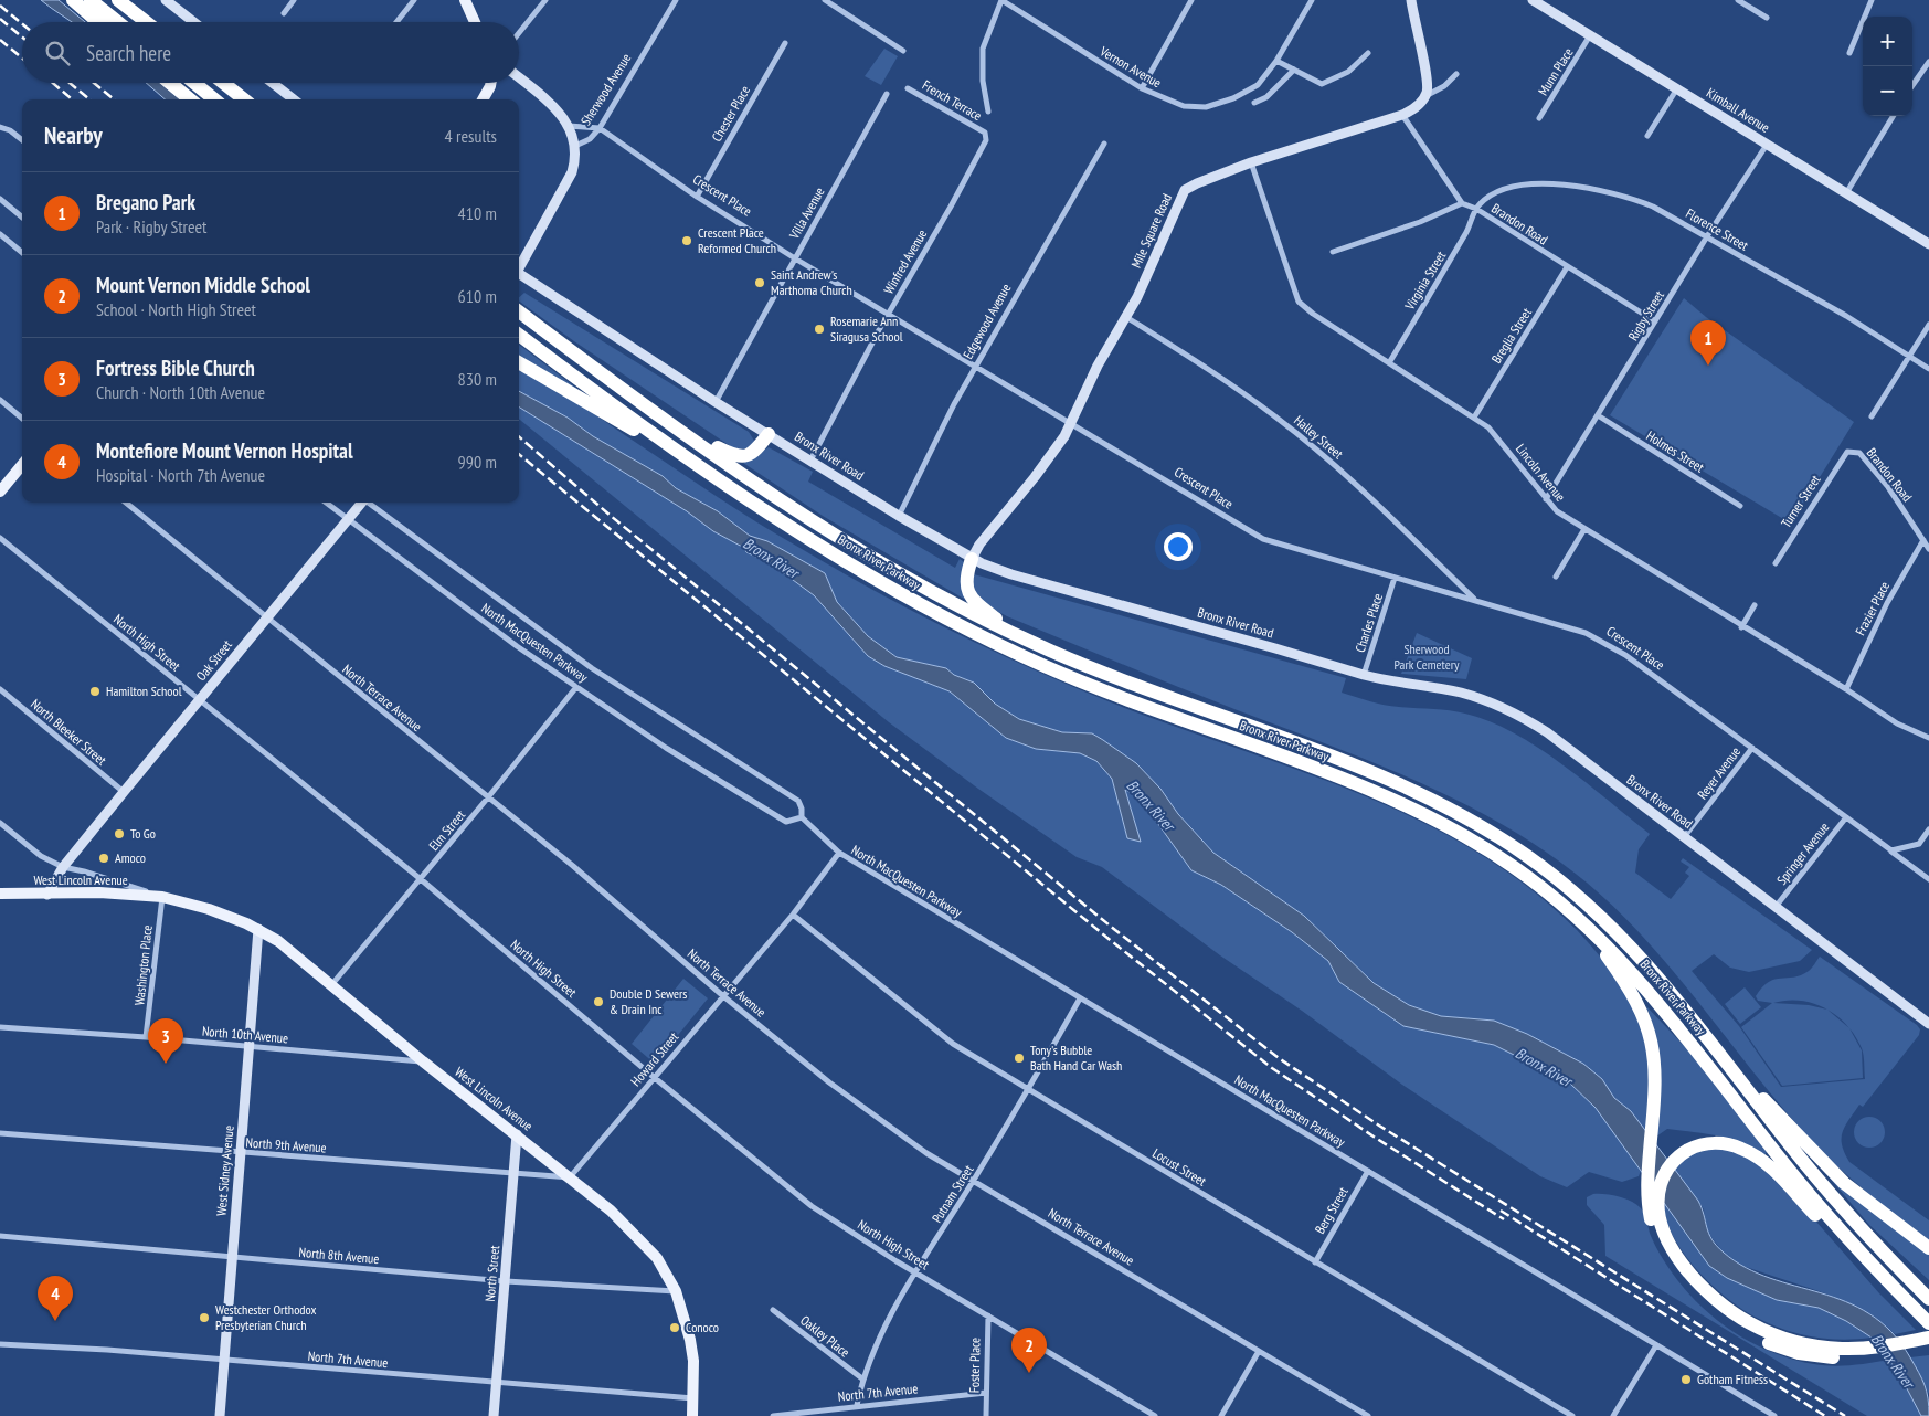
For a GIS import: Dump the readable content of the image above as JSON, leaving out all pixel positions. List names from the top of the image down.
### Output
{
  "streets": {
    "highway": ["Bronx River Parkway"],
    "main road": ["West Lincoln Avenue"],
    "street": [
      "Vernon Avenue",
      "Munn Place",
      "Sherwood Avenue",
      "French Terrace",
      "Kimball Avenue",
      "Chester Place",
      "Crescent Place",
      "Villa Avenue",
      "Brandon Road",
      "Florence Street",
      "Mile Square Road",
      "Winfred Avenue",
      "Virginia Street",
      "Rigby Street",
      "Edgewood Avenue",
      "Breglia Street",
      "Halley Street",
      "Holmes Street",
      "Bronx River Road",
      "Lincoln Avenue",
      "Turner Street",
      "Frazier Place",
      "Charles Place",
      "North High Street",
      "North MacQuesten Parkway",
      "Oak Street",
      "North Terrace Avenue",
      "North Bleeker Street",
      "Reyer Avenue",
      "Elm Street",
      "Springer Avenue",
      "Washington Place",
      "North 10th Avenue",
      "Howard Street",
      "North 9th Avenue",
      "Locust Street",
      "West Sidney Avenue",
      "Putnam Street",
      "Berg Street",
      "North 8th Avenue",
      "North Street",
      "Oakley Place",
      "North 7th Avenue",
      "Foster Place"
    ]
  },
  "crossings": [
    ["Munn Place", "Kimball Avenue"],
    ["Sherwood Avenue", "Crescent Place"],
    ["French Terrace", "Winfred Avenue"],
    ["Kimball Avenue", "Rigby Street"],
    ["Chester Place", "Crescent Place"],
    ["Crescent Place", "Villa Avenue"],
    ["Crescent Place", "Mile Square Road"],
    ["Crescent Place", "Winfred Avenue"],
    ["Crescent Place", "Edgewood Avenue"],
    ["Crescent Place", "Halley Street"],
    ["Crescent Place", "Charles Place"],
    ["Crescent Place", "Reyer Avenue"],
    ["Crescent Place", "Springer Avenue"],
    ["Villa Avenue", "Bronx River Road"],
    ["Brandon Road", "Florence Street"],
    ["Brandon Road", "Virginia Street"],
    ["Brandon Road", "Rigby Street"],
    ["Brandon Road", "Breglia Street"],
    ["Brandon Road", "Turner Street"],
    ["Brandon Road", "Frazier Place"],
    ["Florence Street", "Virginia Street"],
    ["Florence Street", "Rigby Street"],
    ["Mile Square Road", "Halley Street"],
    ["Mile Square Road", "Bronx River Road"],
    ["Mile Square Road", "Lincoln Avenue"],
    ["Winfred Avenue", "Bronx River Road"],
    ["Virginia Street", "Lincoln Avenue"],
    ["Rigby Street", "Holmes Street"],
    ["Rigby Street", "Lincoln Avenue"],
    ["Edgewood Avenue", "Bronx River Road"],
    ["Breglia Street", "Lincoln Avenue"],
    ["Bronx River Road", "Charles Place"],
    ["Bronx River Road", "Reyer Avenue"],
    ["Bronx River Road", "Springer Avenue"],
    ["Lincoln Avenue", "Frazier Place"],
    ["North High Street", "Oak Street"],
    ["North High Street", "Elm Street"],
    ["North High Street", "Howard Street"],
    ["North High Street", "Putnam Street"],
    ["North High Street", "Foster Place"],
    ["North MacQuesten Parkway", "Oak Street"],
    ["North MacQuesten Parkway", "Elm Street"],
    ["North MacQuesten Parkway", "Howard Street"],
    ["North MacQuesten Parkway", "Putnam Street"],
    ["North MacQuesten Parkway", "Berg Street"],
    ["Oak Street", "North Terrace Avenue"],
    ["Oak Street", "North Bleeker Street"],
    ["Oak Street", "West Lincoln Avenue"],
    ["North Terrace Avenue", "Elm Street"],
    ["North Terrace Avenue", "Howard Street"],
    ["North Terrace Avenue", "Putnam Street"],
    ["Elm Street", "West Lincoln Avenue"],
    ["West Lincoln Avenue", "Washington Place"],
    ["West Lincoln Avenue", "North 10th Avenue"],
    ["West Lincoln Avenue", "Howard Street"],
    ["West Lincoln Avenue", "North 9th Avenue"],
    ["West Lincoln Avenue", "West Sidney Avenue"],
    ["West Lincoln Avenue", "North 8th Avenue"],
    ["West Lincoln Avenue", "North Street"],
    ["West Lincoln Avenue", "North 7th Avenue"],
    ["Washington Place", "North 10th Avenue"],
    ["North 10th Avenue", "West Sidney Avenue"],
    ["Howard Street", "North 9th Avenue"],
    ["Howard Street", "Locust Street"],
    ["North 9th Avenue", "West Sidney Avenue"],
    ["North 9th Avenue", "North Street"],
    ["Locust Street", "Putnam Street"],
    ["Locust Street", "Berg Street"],
    ["West Sidney Avenue", "North 8th Avenue"],
    ["West Sidney Avenue", "North 7th Avenue"],
    ["Putnam Street", "Oakley Place"],
    ["Putnam Street", "North 7th Avenue"],
    ["North 8th Avenue", "North Street"],
    ["North Street", "North 7th Avenue"],
    ["North 7th Avenue", "Foster Place"]
  ],
  "water": ["Bronx River"],
  "parks": ["Sherwood Park Cemetery"],
  "places": [
    "Crescent Place Reformed Church",
    "Saint Andrew's Marthoma Church",
    "Rosemarie Ann Siragusa School",
    "Hamilton School",
    "To Go",
    "Amoco",
    "Double D Sewers & Drain Inc",
    "Tony's Bubble Bath Hand Car Wash",
    "Westchester Orthodox Presbyterian Church",
    "Conoco",
    "Gotham Fitness"
  ],
  "page": {
    "map_buttons": ["+", "−"],
    "search": "Search here",
    "heading": ["Nearby", "4 results"],
    "list": [
      {
        "mark": "1",
        "name": "Bregano Park",
        "note": "Park · Rigby Street",
        "value": "410 m"
      },
      {
        "mark": "2",
        "name": "Mount Vernon Middle School",
        "note": "School · North High Street",
        "value": "610 m"
      },
      {
        "mark": "3",
        "name": "Fortress Bible Church",
        "note": "Church · North 10th Avenue",
        "value": "830 m"
      },
      {
        "mark": "4",
        "name": "Montefiore Mount Vernon Hospital",
        "note": "Hospital · North 7th Avenue",
        "value": "990 m"
      }
    ],
    "pins": [
      "1",
      "3",
      "4",
      "2"
    ]
  }
}
